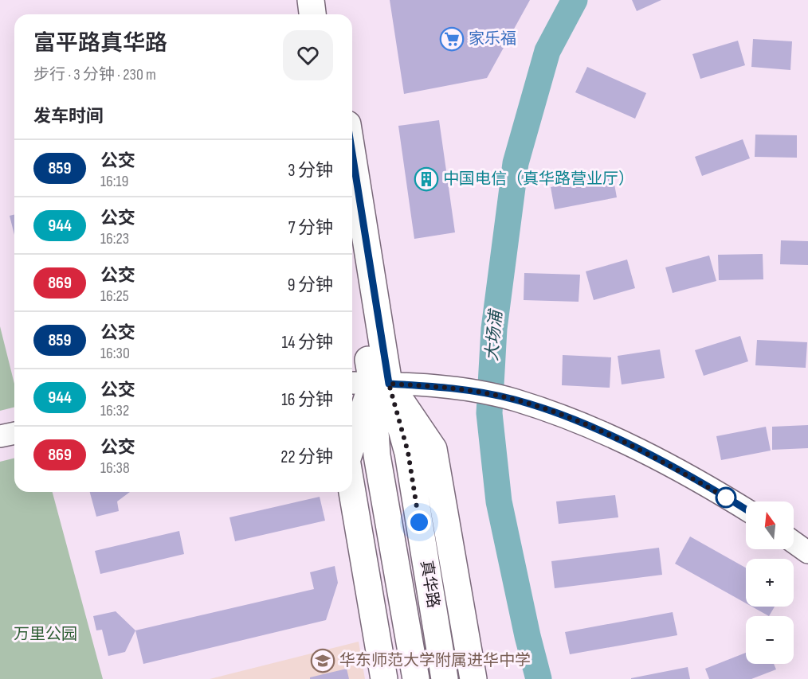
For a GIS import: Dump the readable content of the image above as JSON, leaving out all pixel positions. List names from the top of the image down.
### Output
{
  "streets": {
    "main road": ["真华路"]
  },
  "water": ["大场浦"],
  "parks": ["万里公园"],
  "places": {
    "supermarket": ["家乐福"],
    "building": ["中国电信（真华路营业厅）"],
    "school or university": ["华东师范大学附属进华中学"]
  },
  "lines": ["bus line 859"],
  "north": "top",
  "page": {
    "heading": [
      ["富平路真华路", "步行 · 3 分钟 · 230 m"],
      "发车时间"
    ],
    "list": [
      {
        "mark": "859",
        "name": "公交",
        "note": "16:19",
        "value": "3 分钟"
      },
      {
        "mark": "944",
        "name": "公交",
        "note": "16:23",
        "value": "7 分钟"
      },
      {
        "mark": "869",
        "name": "公交",
        "note": "16:25",
        "value": "9 分钟"
      },
      {
        "mark": "859",
        "name": "公交",
        "note": "16:30",
        "value": "14 分钟"
      },
      {
        "mark": "944",
        "name": "公交",
        "note": "16:32",
        "value": "16 分钟"
      },
      {
        "mark": "869",
        "name": "公交",
        "note": "16:38",
        "value": "22 分钟"
      }
    ],
    "map_buttons": ["+", "−"]
  }
}
